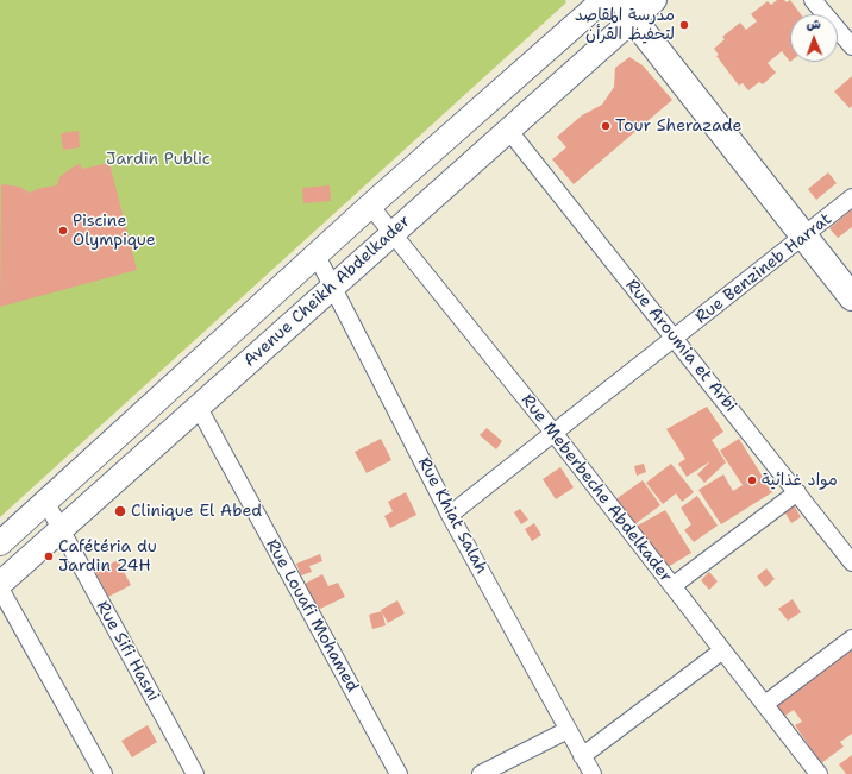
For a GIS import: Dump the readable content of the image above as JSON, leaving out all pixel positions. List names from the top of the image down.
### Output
{
  "streets": {
    "main road": ["Avenue Cheikh Abdelkader"],
    "street": [
      "Rue Benzineb Harrat",
      "Rue Aroumia et Arbi",
      "Rue Meberbeche Abdelkader",
      "Rue Khiat Salah",
      "Rue Louafi Mohamed",
      "Rue Sifi Hasni"
    ]
  },
  "crossings": [
    ["Rue Benzineb Harrat", "Rue Aroumia et Arbi"],
    ["Rue Benzineb Harrat", "Rue Meberbeche Abdelkader"],
    ["Rue Benzineb Harrat", "Rue Khiat Salah"],
    ["Avenue Cheikh Abdelkader", "Rue Aroumia et Arbi"],
    ["Avenue Cheikh Abdelkader", "Rue Meberbeche Abdelkader"],
    ["Avenue Cheikh Abdelkader", "Rue Khiat Salah"],
    ["Avenue Cheikh Abdelkader", "Rue Louafi Mohamed"],
    ["Avenue Cheikh Abdelkader", "Rue Sifi Hasni"]
  ],
  "parks": ["Jardin Public"],
  "places": [
    "مدرسة المقاصد لتحفيظ القرأن",
    "Tour Sherazade",
    "Piscine Olympique",
    "مواد غذائية",
    "Clinique El Abed",
    "Cafétéria du Jardin 24H"
  ],
  "north": "top"
}
